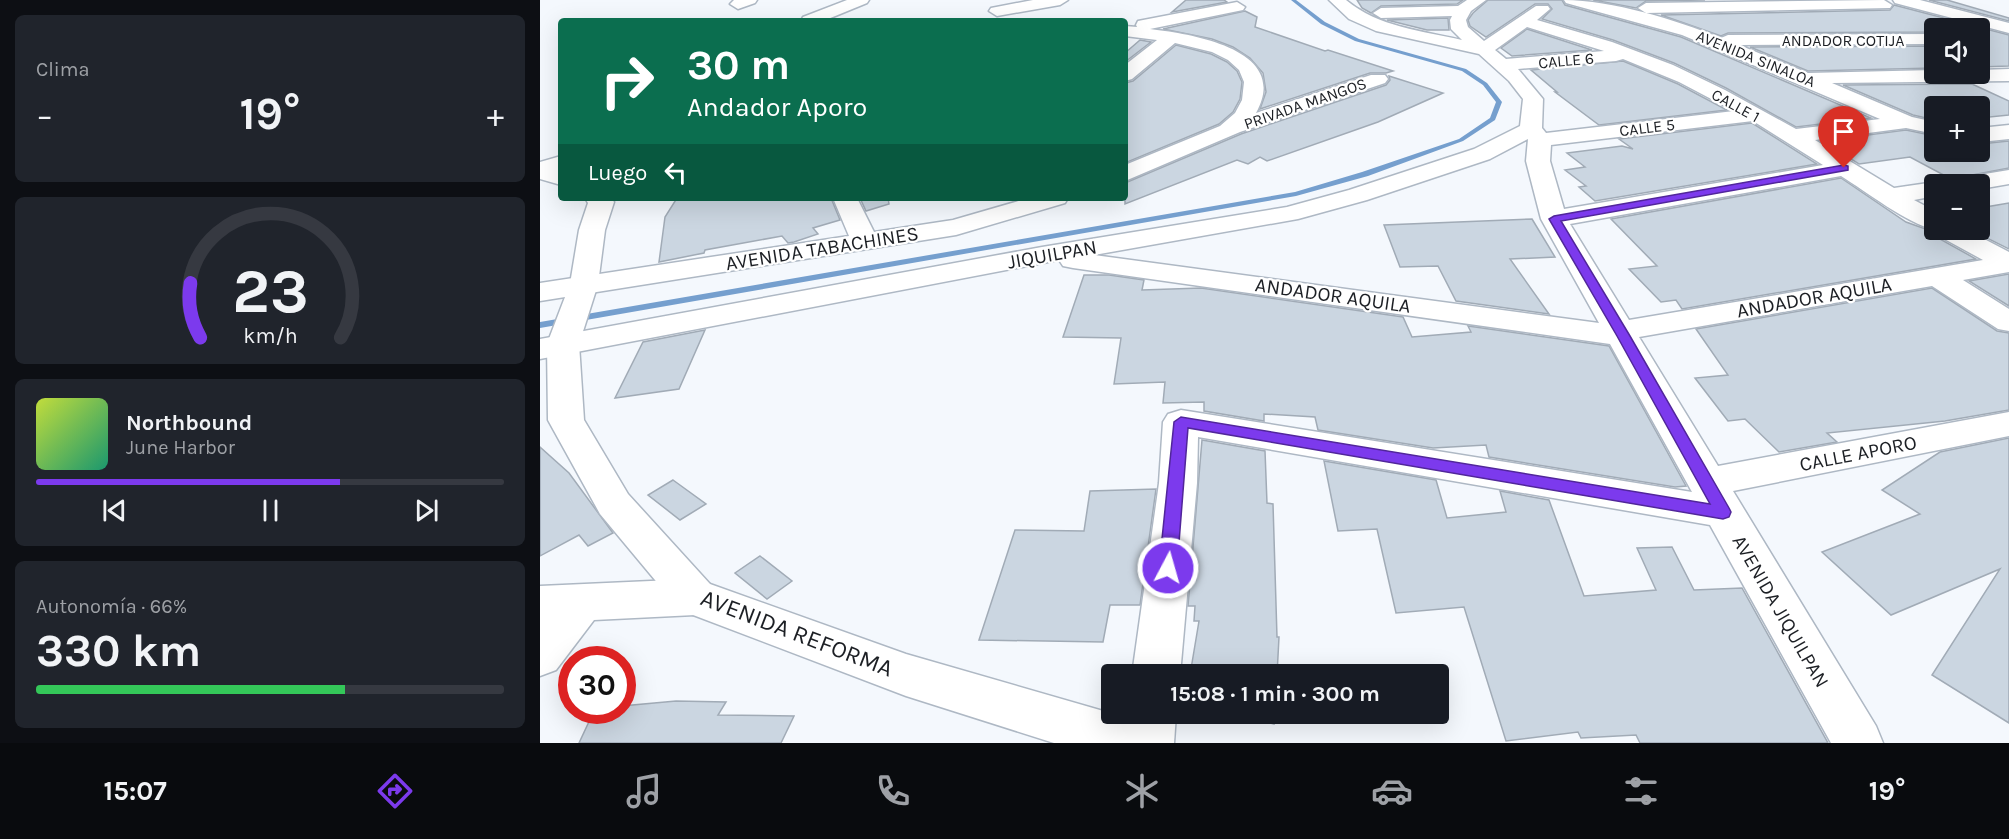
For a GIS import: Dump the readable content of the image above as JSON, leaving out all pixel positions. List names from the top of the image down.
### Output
{
  "streets": {
    "street": [
      "ANDADOR COTIJA",
      "AVENIDA SINALOA",
      "CALLE 6",
      "PRIVADA MANGOS",
      "CALLE 1",
      "CALLE 5",
      "AVENIDA TABACHINES",
      "JIQUILPAN",
      "ANDADOR AQUILA",
      "CALLE APORO",
      "AVENIDA JIQUILPAN",
      "AVENIDA REFORMA"
    ]
  },
  "crossings": [
    ["ANDADOR COTIJA", "AVENIDA SINALOA"],
    ["CALLE 6", "CALLE 1"],
    ["CALLE 6", "AVENIDA JIQUILPAN"],
    ["CALLE 1", "CALLE 5"],
    ["CALLE 5", "JIQUILPAN"],
    ["CALLE 5", "AVENIDA JIQUILPAN"],
    ["AVENIDA TABACHINES", "JIQUILPAN"],
    ["AVENIDA TABACHINES", "AVENIDA REFORMA"],
    ["JIQUILPAN", "ANDADOR AQUILA"],
    ["JIQUILPAN", "AVENIDA JIQUILPAN"],
    ["JIQUILPAN", "AVENIDA REFORMA"],
    ["ANDADOR AQUILA", "AVENIDA JIQUILPAN"],
    ["CALLE APORO", "AVENIDA JIQUILPAN"]
  ],
  "page": {
    "tile": [
      "Clima",
      ["Autonomía · 66%", "330 km"]
    ],
    "map_buttons": ["+", "−"],
    "turn": ["30 m", "Andador Aporo"],
    "heat": ["−", "19°", "+"],
    "then": "Luego",
    "song": ["Northbound", "June Harbor"],
    "limit": "30",
    "trip": "15:08 · 1 min · 300 m",
    "tabs": ["15:07", "19°"],
    "gauge": ["23", "km/h"]
  }
}
